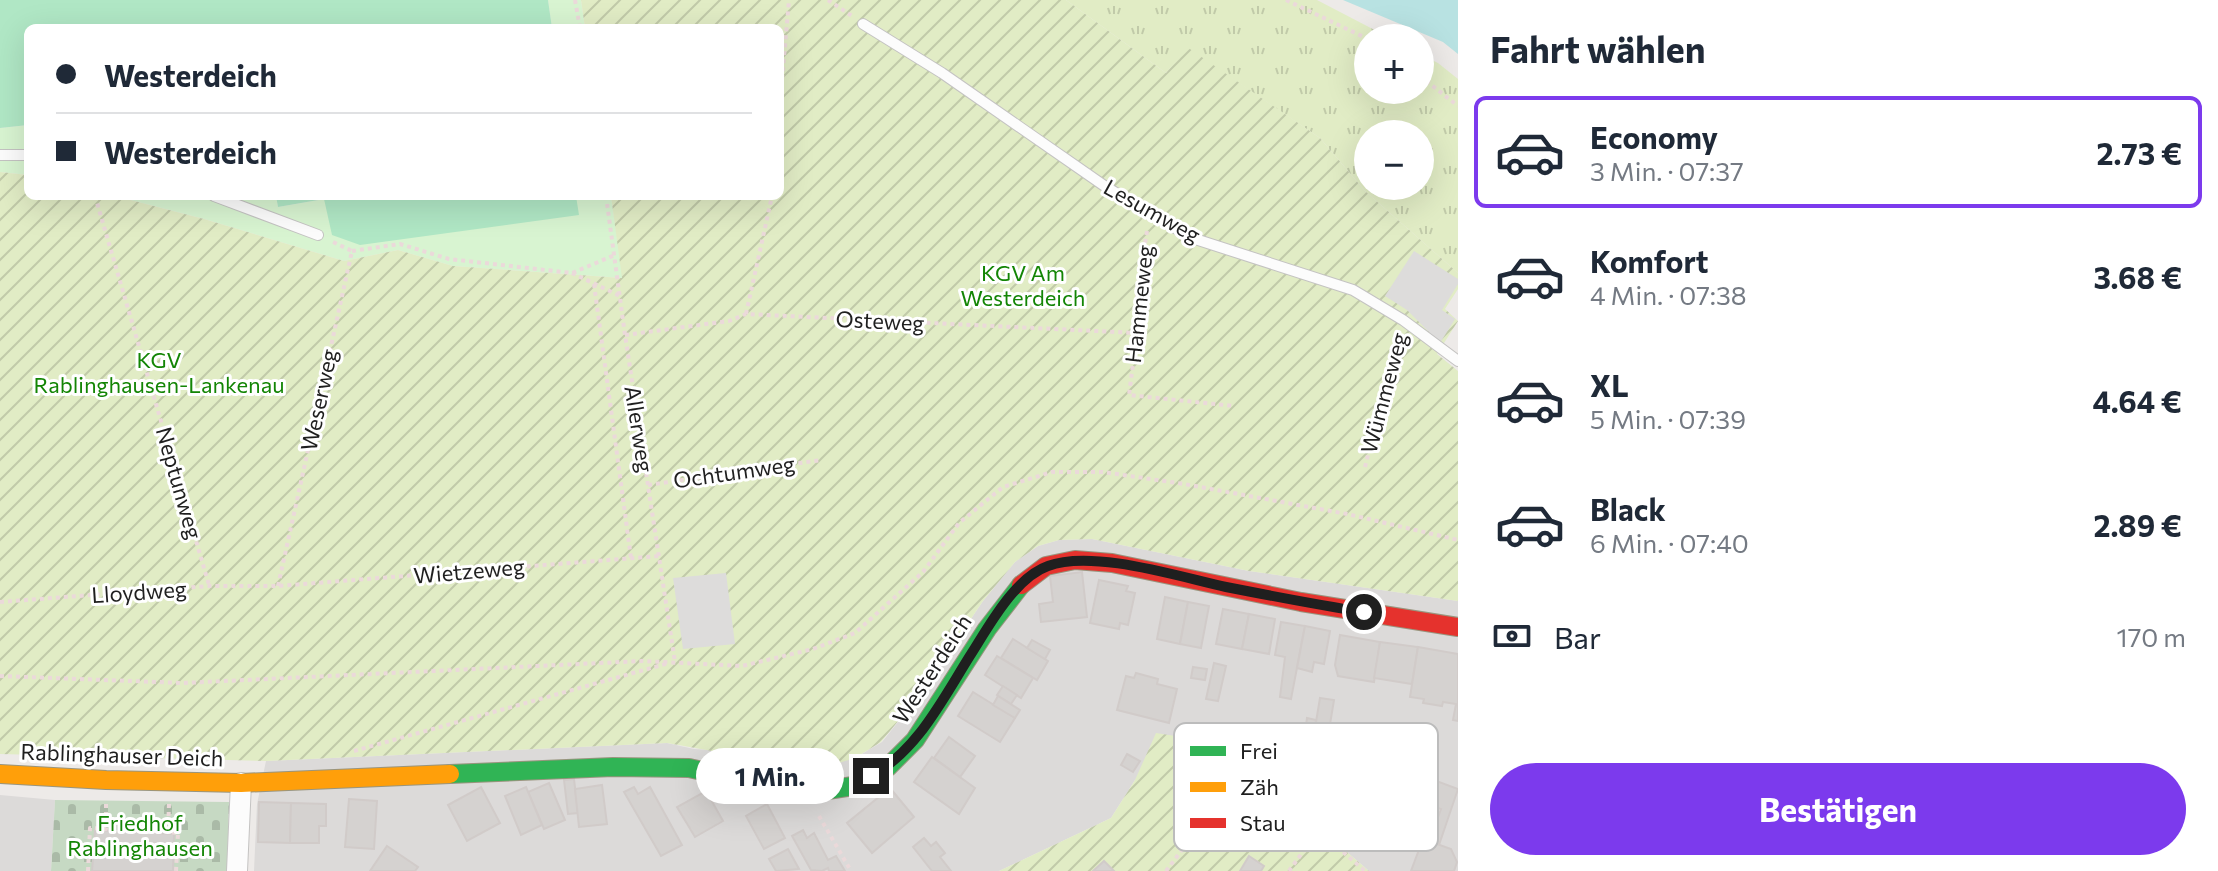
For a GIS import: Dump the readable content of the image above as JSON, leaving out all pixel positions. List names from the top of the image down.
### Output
{
  "streets": {
    "street": ["Westerdeich", "Rablinghauser Deich"],
    "lane": ["Lesumweg"],
    "path": [
      "Hammeweg",
      "Osteweg",
      "Wümmeweg",
      "Weserweg",
      "Allerweg",
      "Ochtumweg",
      "Neptunweg",
      "Wietzeweg",
      "Lloydweg"
    ]
  },
  "crossings": [
    ["Lesumweg", "Hammeweg"],
    ["Lesumweg", "Wümmeweg"],
    ["Hammeweg", "Osteweg"],
    ["Osteweg", "Allerweg"],
    ["Weserweg", "Wietzeweg"],
    ["Weserweg", "Lloydweg"],
    ["Allerweg", "Ochtumweg"],
    ["Allerweg", "Wietzeweg"],
    ["Neptunweg", "Lloydweg"],
    ["Wietzeweg", "Lloydweg"],
    ["Westerdeich", "Rablinghauser Deich"]
  ],
  "parks": ["KGV Am Westerdeich", "KGV Rablinghausen-Lankenau", "Friedhof Rablinghausen"],
  "legend": ["Frei", "Zäh", "Stau"],
  "page": {
    "heading": "Fahrt wählen",
    "map_buttons": ["+", "−"],
    "banner": ["Westerdeich", "Westerdeich"],
    "list": [
      {
        "name": "Economy",
        "note": "3 Min. · 07:37",
        "value": "2.73 €"
      },
      {
        "name": "Komfort",
        "note": "4 Min. · 07:38",
        "value": "3.68 €"
      },
      {
        "name": "XL",
        "note": "5 Min. · 07:39",
        "value": "4.64 €"
      },
      {
        "name": "Black",
        "note": "6 Min. · 07:40",
        "value": "2.89 €"
      }
    ],
    "pay": ["Bar", "170 m"],
    "buttons": "Bestätigen",
    "bubble": "1 Min."
  }
}
